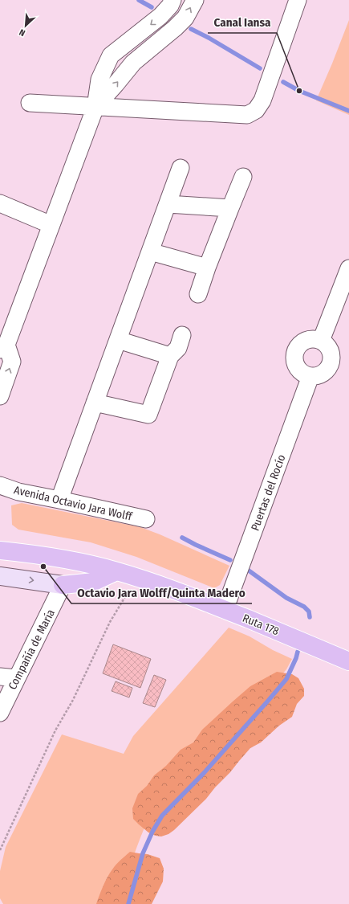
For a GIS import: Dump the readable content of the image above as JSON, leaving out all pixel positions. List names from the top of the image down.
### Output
{
  "streets": {
    "main road": ["Ruta 178"],
    "street": ["Puertas del Rocío", "Avenida Octavio Jara Wolff", "Compañía de María"]
  },
  "crossings": [
    ["Puertas del Rocío", "Ruta 178"]
  ],
  "places": ["Canal Iansa", "Octavio Jara Wolff/Quinta Madero"],
  "north": "bottom left"
}
